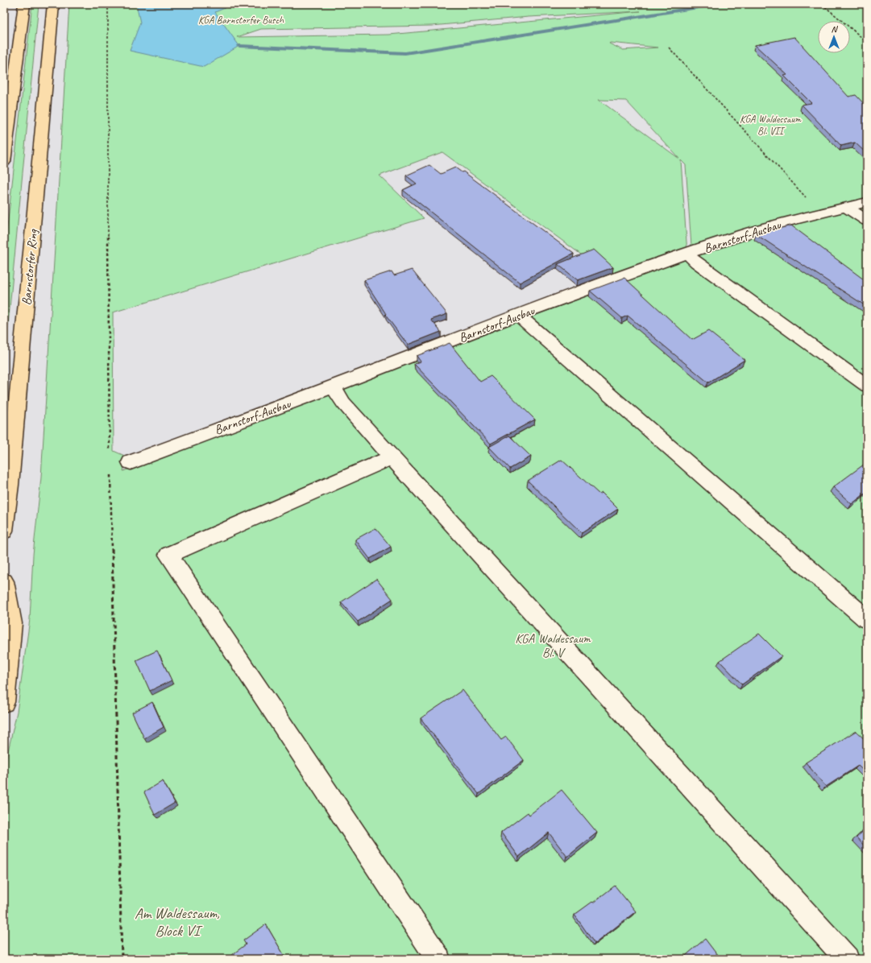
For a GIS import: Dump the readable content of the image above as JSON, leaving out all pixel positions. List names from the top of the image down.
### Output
{
  "streets": {
    "highway": ["Barnstorfer Ring"],
    "lane": ["Barnstorf-Ausbau"]
  },
  "parks": [
    "KGA Barnstorfer Busch",
    "KGA Waldessaum Bl. VII",
    "KGA Waldessaum Bl. V",
    "Am Waldessaum, Block VI"
  ],
  "north": "top"
}
